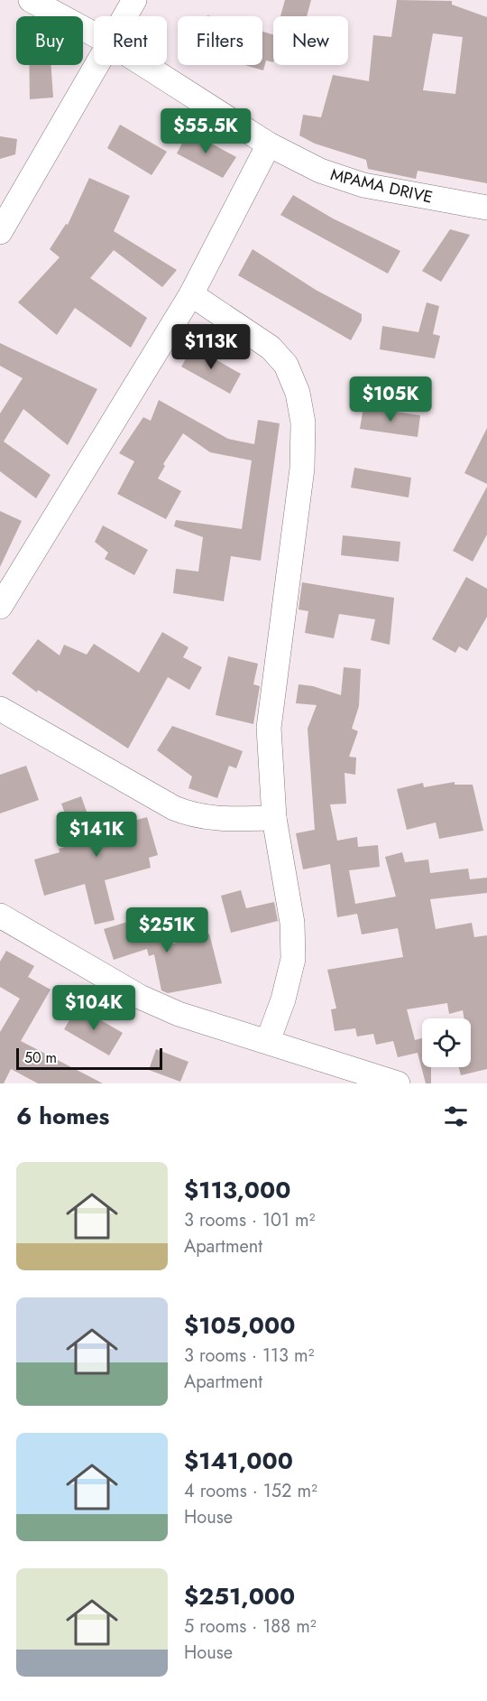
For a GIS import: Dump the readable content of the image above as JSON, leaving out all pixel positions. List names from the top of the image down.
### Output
{
  "streets": {
    "street": ["MPAMA DRIVE"]
  },
  "scale_bar": "50 m",
  "page": {
    "chip": [
      "Buy",
      "Rent",
      "Filters",
      "New"
    ],
    "price": [
      "$55.5K",
      "$113K",
      "$105K",
      "$141K",
      "$251K",
      "$104K"
    ],
    "scale": "50 m",
    "heading": "6 homes",
    "list": [
      {
        "name": "$113,000",
        "note": "3 rooms · 101 m² · Apartment"
      },
      {
        "name": "$105,000",
        "note": "3 rooms · 113 m² · Apartment"
      },
      {
        "name": "$141,000",
        "note": "4 rooms · 152 m² · House"
      },
      {
        "name": "$251,000",
        "note": "5 rooms · 188 m² · House"
      }
    ]
  }
}
